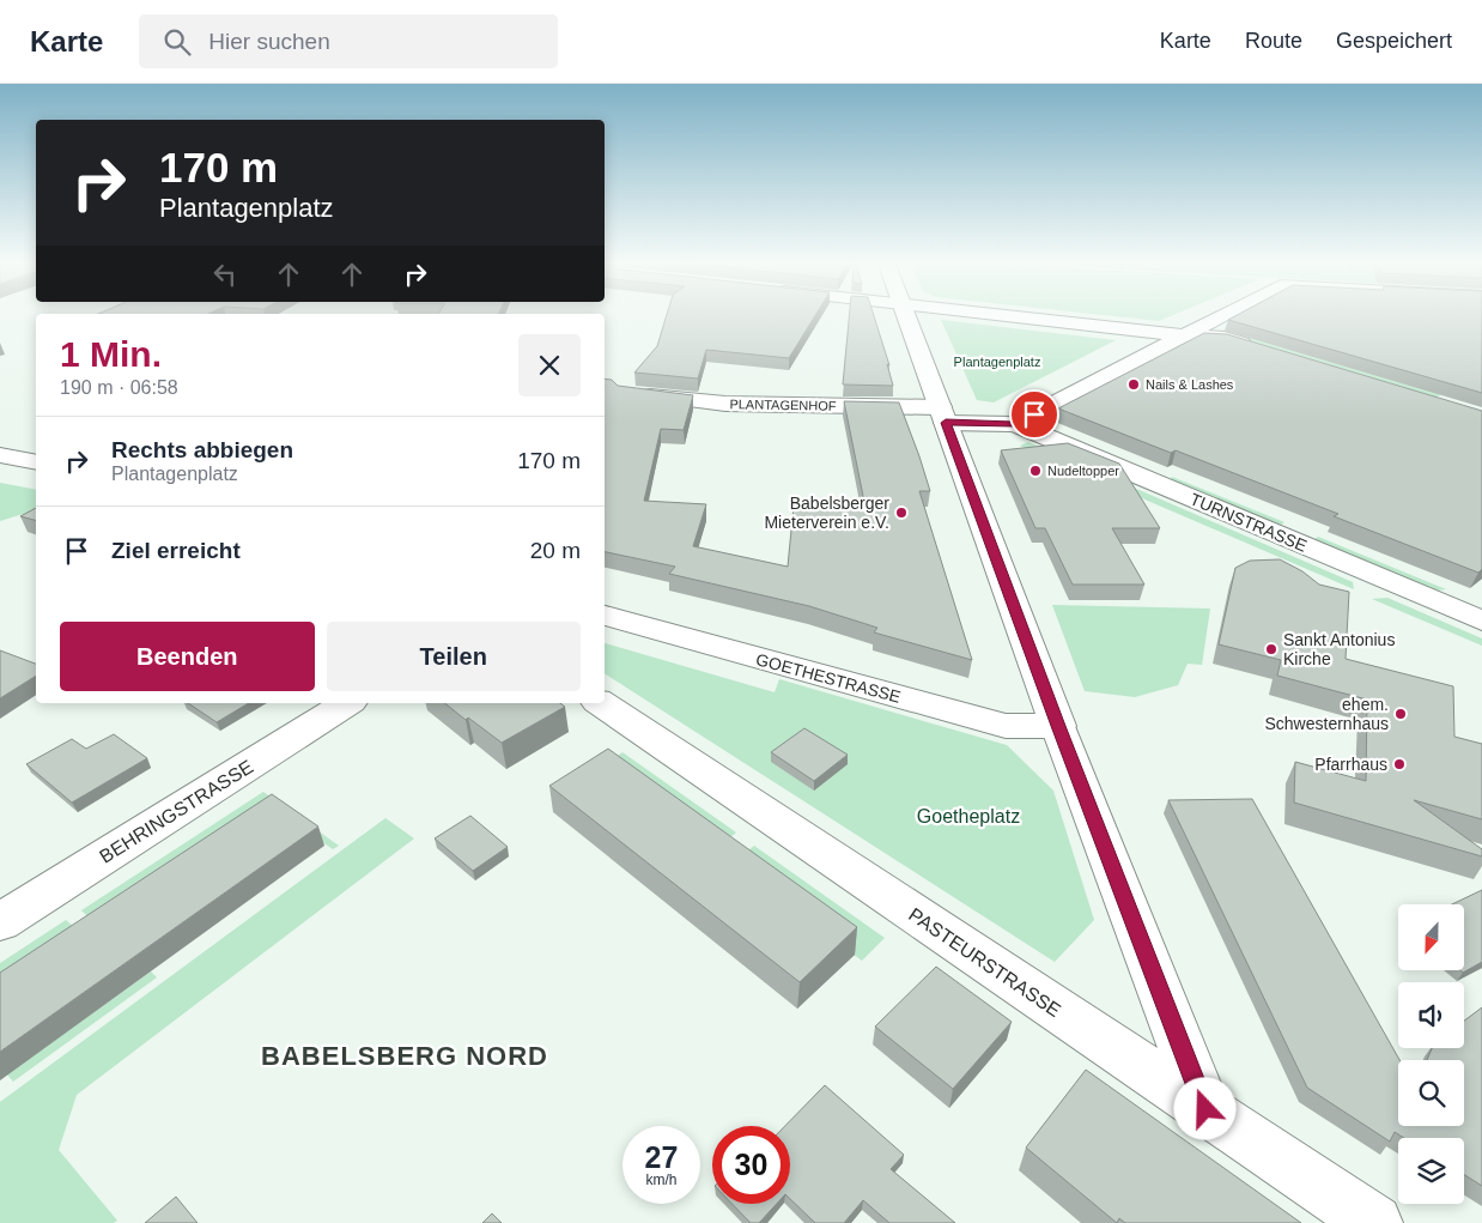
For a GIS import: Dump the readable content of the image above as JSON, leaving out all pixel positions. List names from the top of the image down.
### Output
{
  "streets": {
    "street": [
      "PLANTAGENHOF",
      "TURNSTRASSE",
      "GOETHESTRASSE",
      "BEHRINGSTRASSE",
      "PASTEURSTRASSE"
    ]
  },
  "districts": ["BABELSBERG NORD"],
  "parks": ["Plantagenplatz", "Goetheplatz"],
  "places": [
    "Nails & Lashes",
    "Nudeltopper",
    "Babelsberger Mieterverein e.V.",
    "Sankt Antonius Kirche",
    "ehem. Schwesternhaus",
    "Pfarrhaus"
  ],
  "north": "bottom",
  "page": {
    "header": "Karte",
    "search": "Hier suchen",
    "nav": ["Karte", "Route", "Gespeichert"],
    "turn": ["170 m", "Plantagenplatz"],
    "heading": ["1 Min.", "190 m · 06:58"],
    "list": [
      {
        "name": "Rechts abbiegen",
        "note": "Plantagenplatz",
        "value": "170 m"
      },
      {
        "name": "Ziel erreicht",
        "value": "20 m"
      }
    ],
    "buttons": ["Beenden", "Teilen"],
    "speed": "27 km/h",
    "limit": "30"
  }
}
